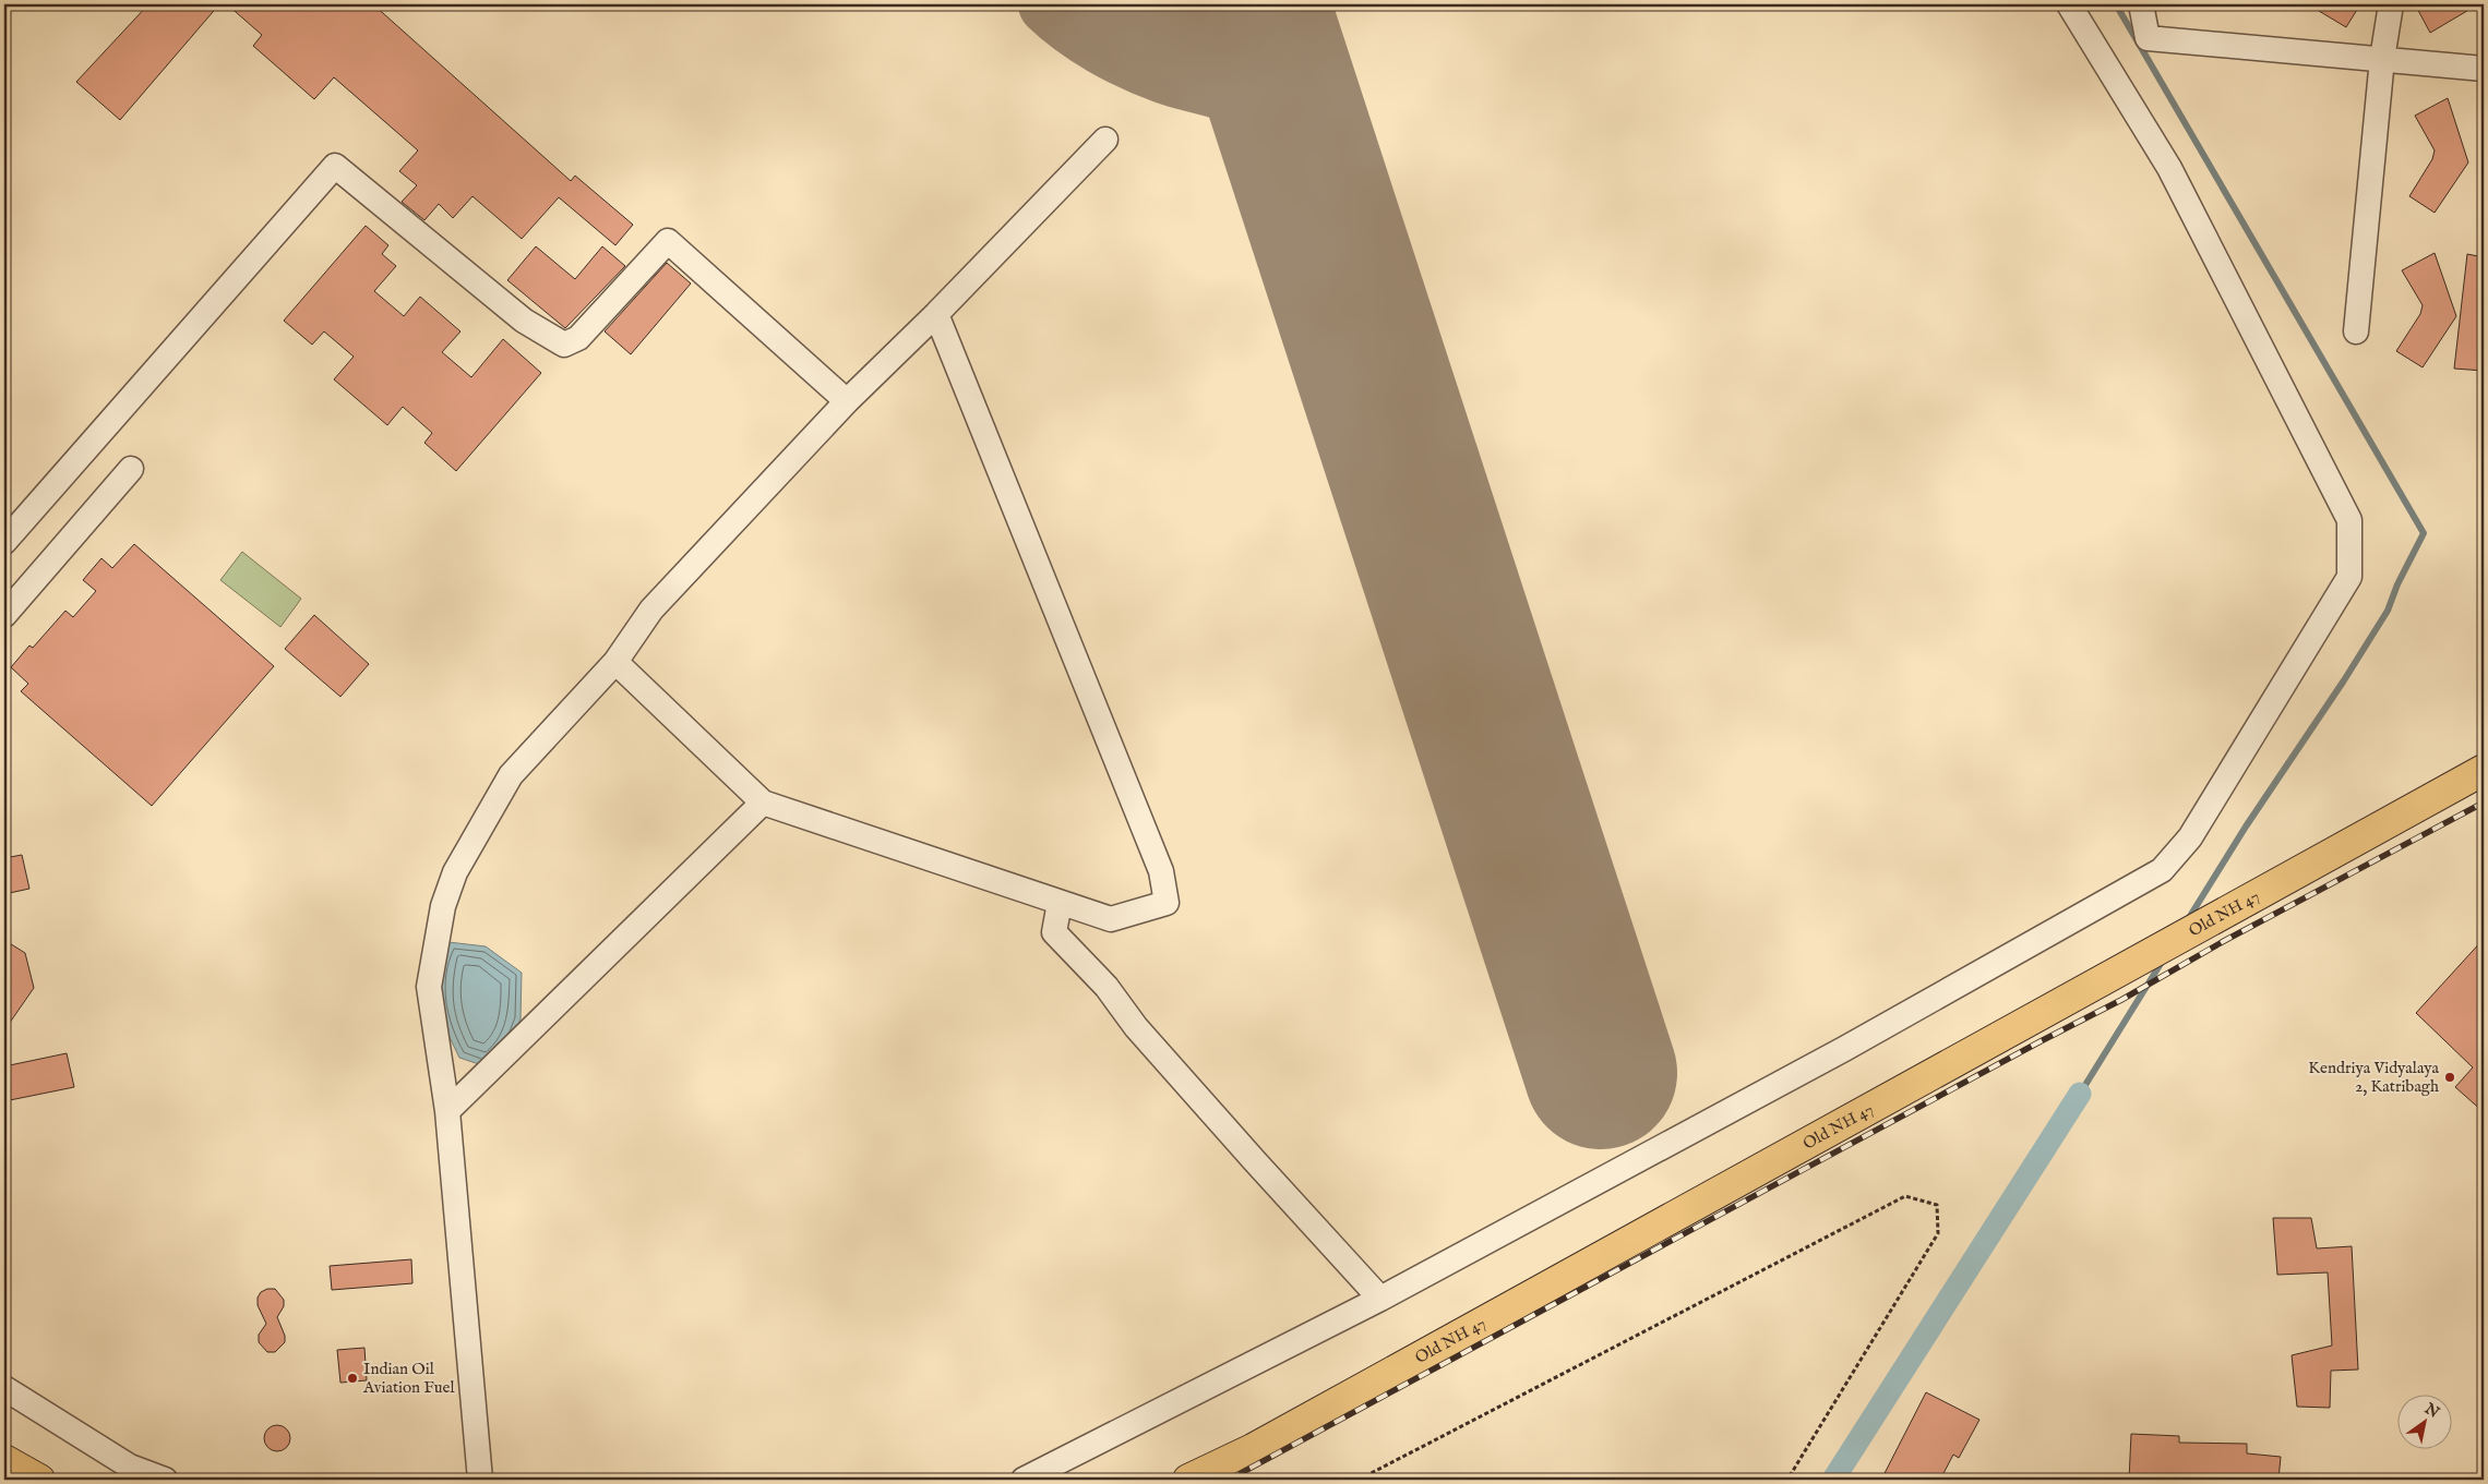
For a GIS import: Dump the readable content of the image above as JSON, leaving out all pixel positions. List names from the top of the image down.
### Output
{
  "streets": {
    "main road": ["Old NH 47"]
  },
  "places": ["Kendriya Vidyalaya 2, Katribagh", "Indian Oil Aviation Fuel"],
  "north": "top right"
}
